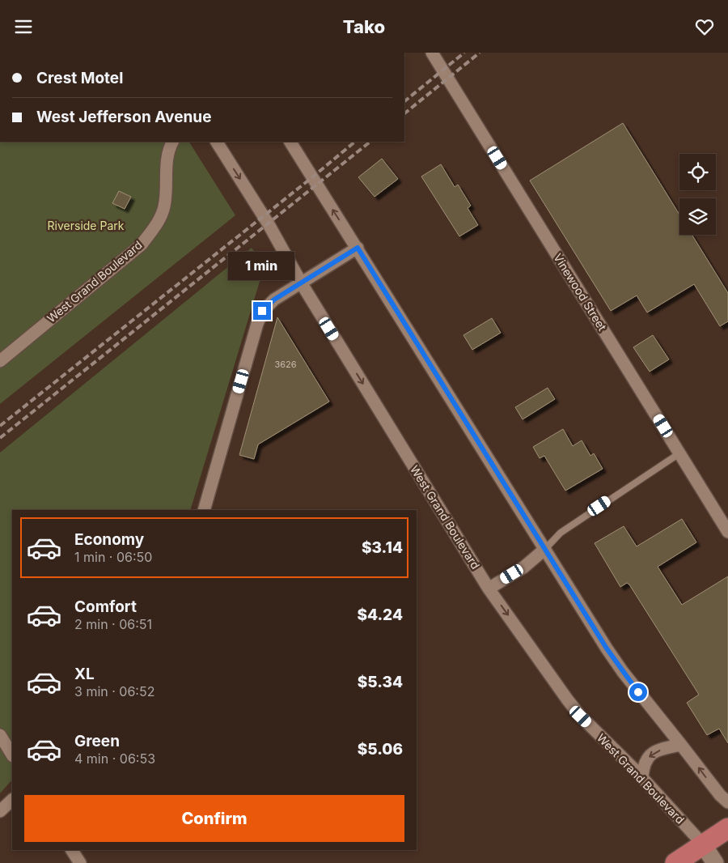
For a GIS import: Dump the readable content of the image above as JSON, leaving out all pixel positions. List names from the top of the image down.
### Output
{
  "streets": {
    "street": ["West Grand Boulevard", "Vinewood Street"]
  },
  "parks": ["Riverside Park"],
  "house_numbers": ["3626"],
  "page": {
    "header": "Tako",
    "banner": ["Crest Motel", "West Jefferson Avenue"],
    "bubble": "1 min",
    "list": [
      {
        "name": "Economy",
        "note": "1 min · 06:50",
        "value": "$3.14"
      },
      {
        "name": "Comfort",
        "note": "2 min · 06:51",
        "value": "$4.24"
      },
      {
        "name": "XL",
        "note": "3 min · 06:52",
        "value": "$5.34"
      },
      {
        "name": "Green",
        "note": "4 min · 06:53",
        "value": "$5.06"
      }
    ],
    "buttons": "Confirm"
  }
}
